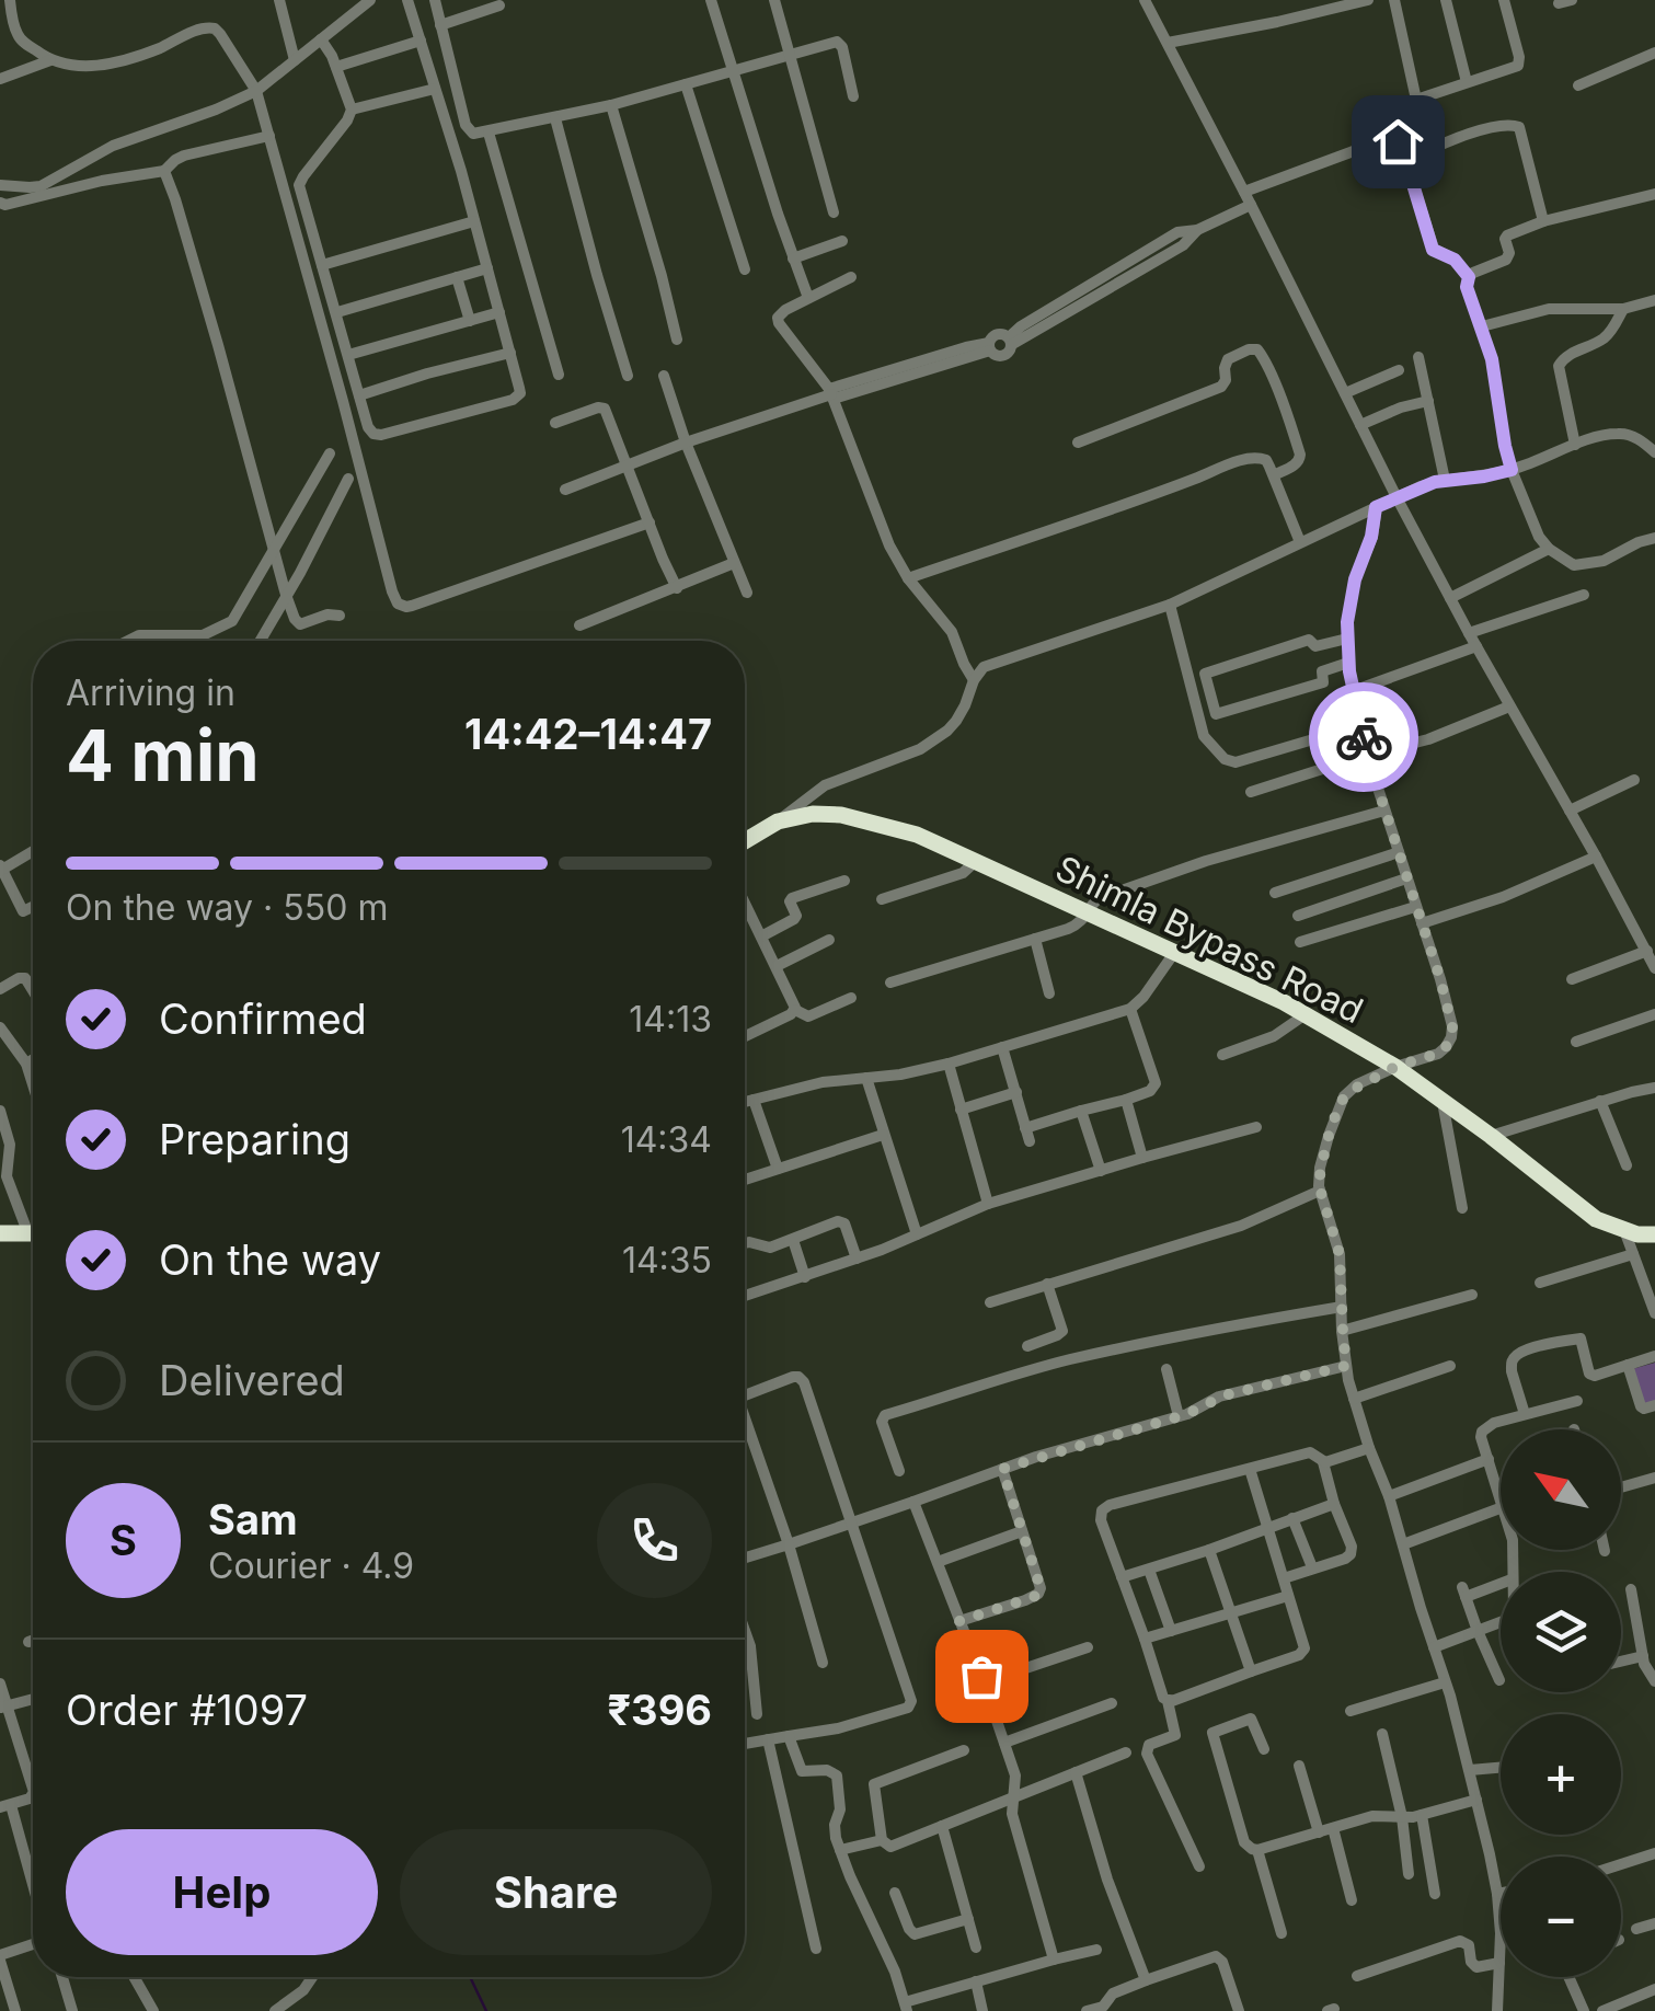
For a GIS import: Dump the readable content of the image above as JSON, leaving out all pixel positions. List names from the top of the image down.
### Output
{
  "streets": {
    "highway": ["Shimla Bypass Road"]
  },
  "north": "top left",
  "page": {
    "heading": ["4 min", "Arriving in", "14:42–14:47"],
    "panel": [
      "Sam",
      "Courier · 4.9",
      "Order #1097",
      "₹396"
    ],
    "bar": "On the way · 550 m",
    "list": [
      ["Confirmed", "14:13"],
      ["Preparing", "14:34"],
      ["On the way", "14:35"],
      "Delivered"
    ],
    "map_buttons": ["+", "−"],
    "round": "S",
    "buttons": ["Help", "Share"]
  }
}
